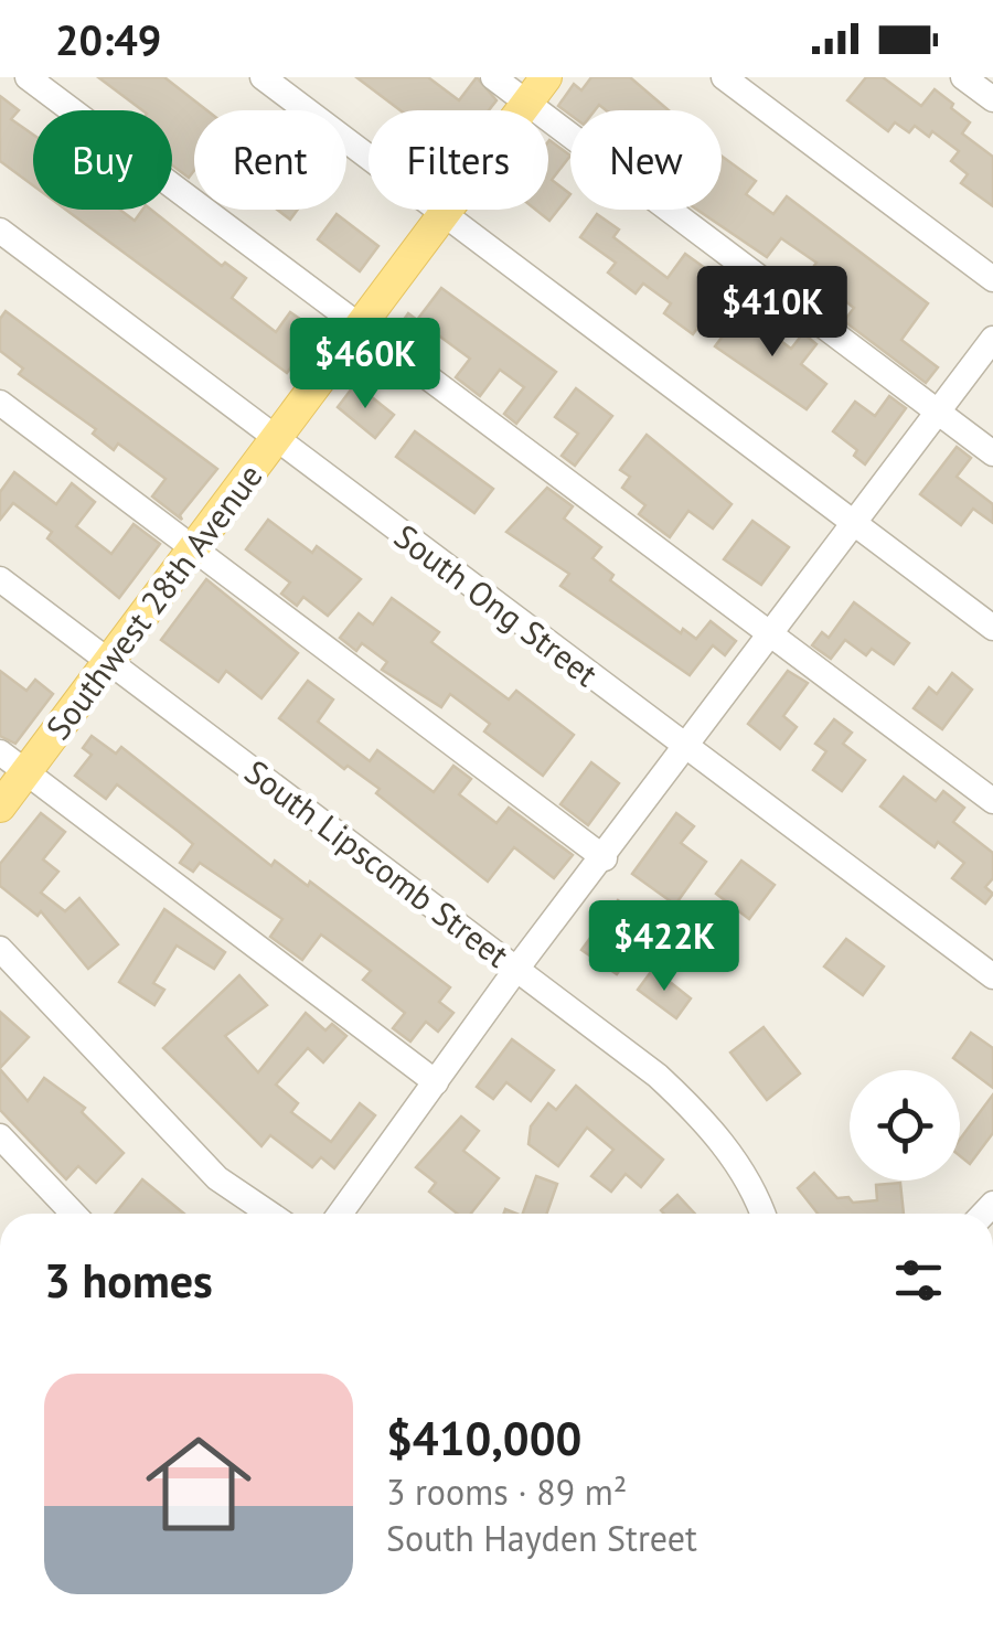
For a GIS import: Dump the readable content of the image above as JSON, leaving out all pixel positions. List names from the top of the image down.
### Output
{
  "streets": {
    "main road": ["Southwest 28th Avenue"],
    "street": ["South Ong Street", "South Lipscomb Street"]
  },
  "crossings": [
    ["Southwest 28th Avenue", "South Ong Street"],
    ["Southwest 28th Avenue", "South Lipscomb Street"]
  ],
  "page": {
    "status": "20:49",
    "chip": [
      "Buy",
      "Rent",
      "Filters",
      "New"
    ],
    "price": ["$410K", "$460K", "$422K"],
    "heading": "3 homes",
    "list": [
      {
        "name": "$410,000",
        "note": "3 rooms · 89 m² · South Hayden Street"
      }
    ]
  }
}
